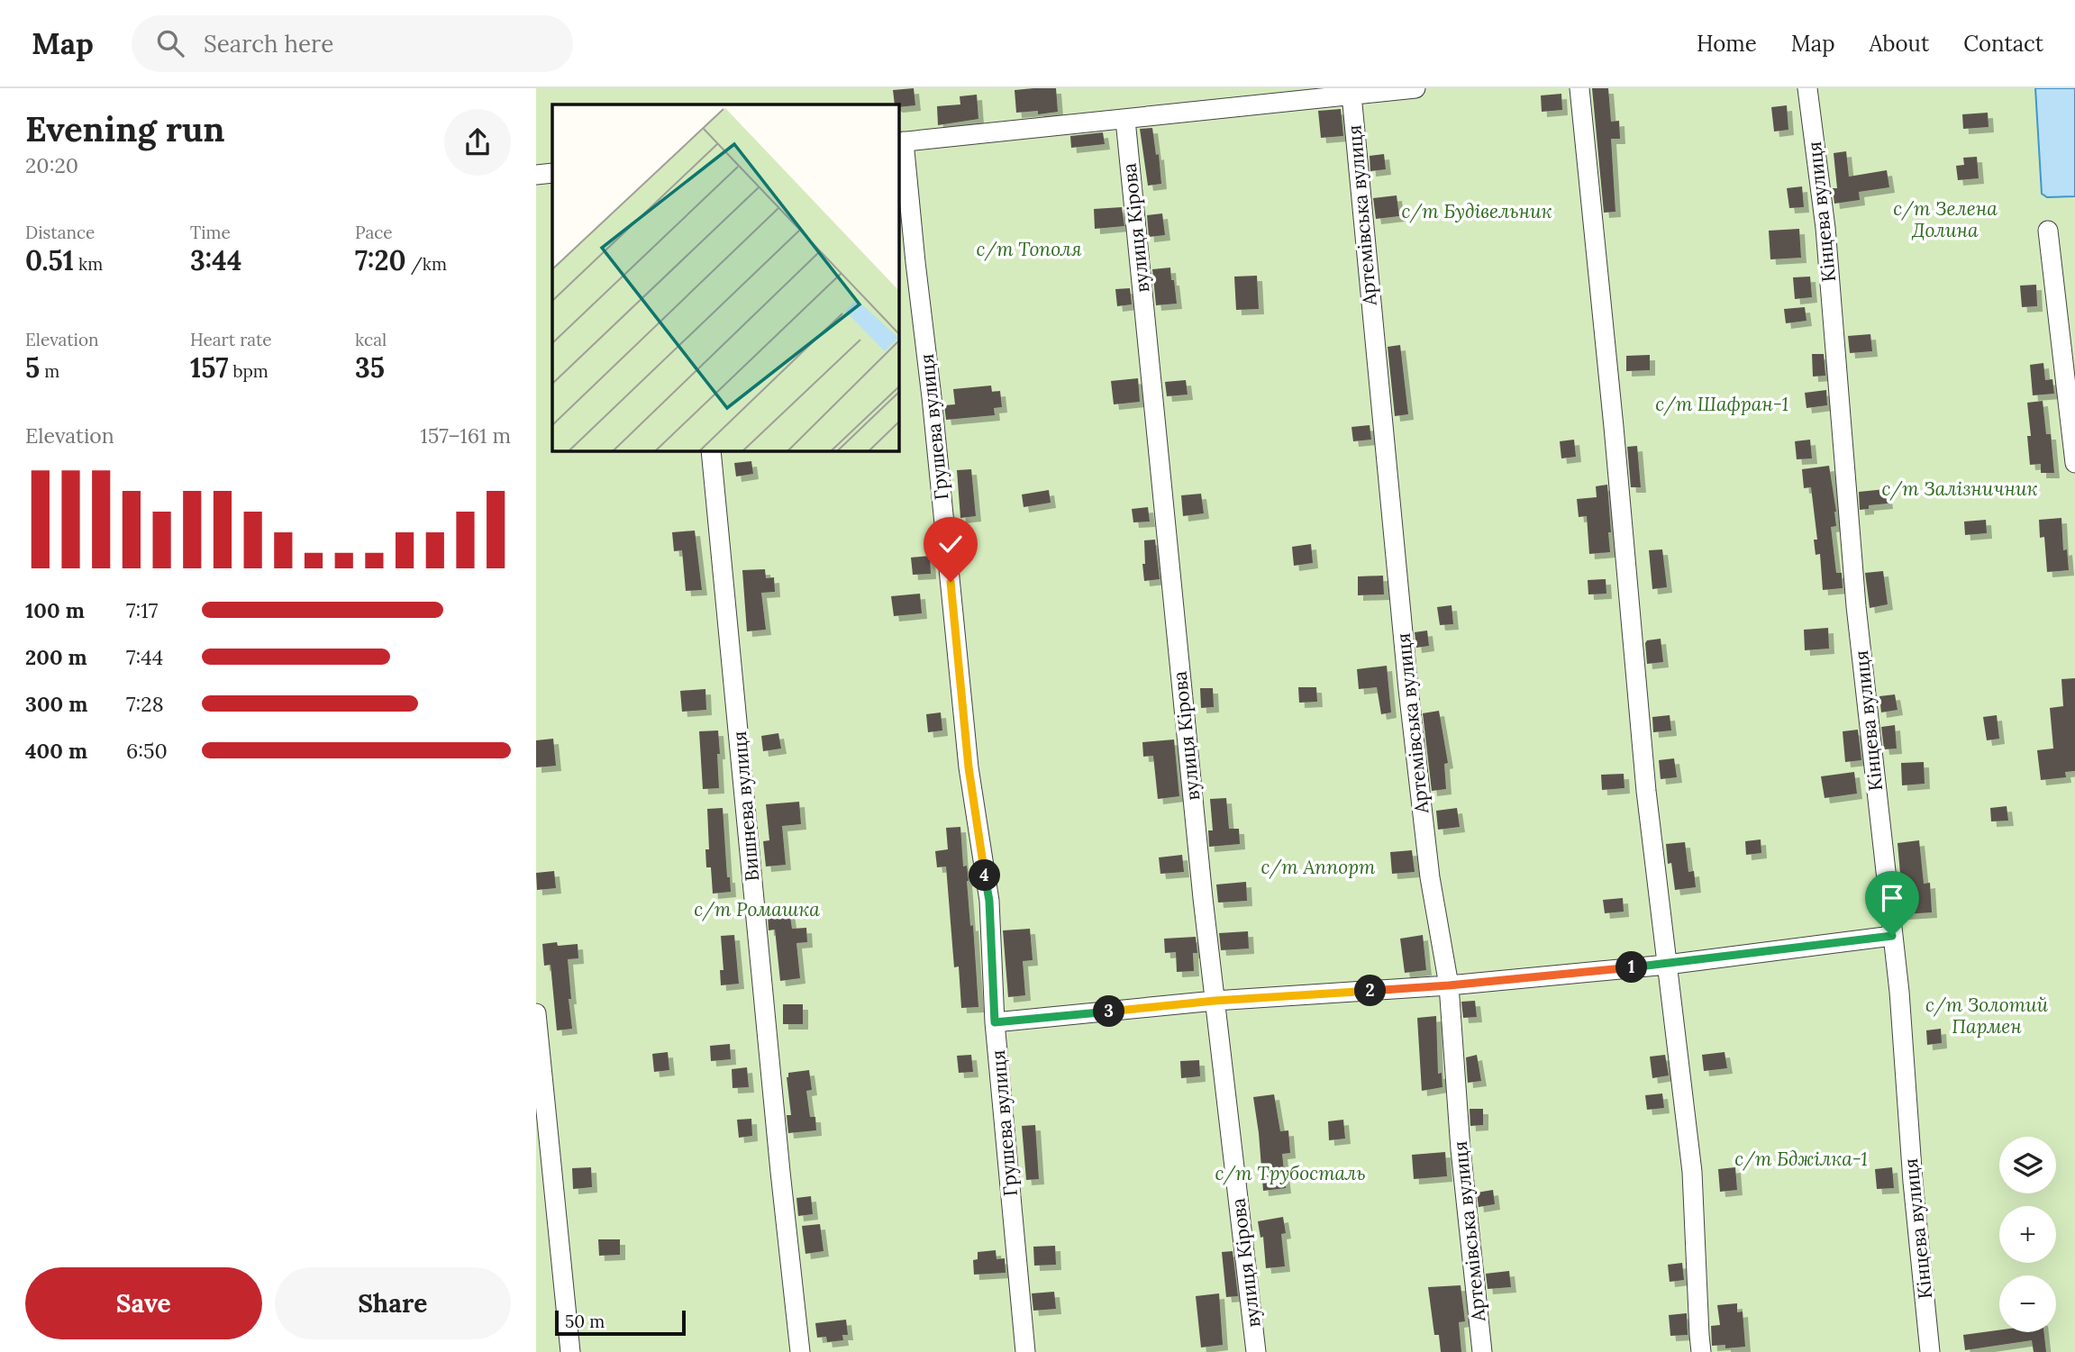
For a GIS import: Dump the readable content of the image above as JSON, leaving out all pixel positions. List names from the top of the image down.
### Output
{
  "streets": {
    "street": [
      "Кінцева вулиця",
      "Артемівська вулиця",
      "вулиця Кірова",
      "Грушева вулиця",
      "Вишнева вулиця"
    ]
  },
  "parks": [
    "с/т Зелена Долина",
    "с/т Будівельник",
    "с/т Тополя",
    "с/т Шафран-1",
    "с/т Залізничник",
    "с/т Аппорт",
    "с/т Ромашка",
    "с/т Золотий Пармен",
    "с/т Бджілка-1",
    "с/т Трубосталь"
  ],
  "scale_bar": "50 m",
  "page": {
    "header": "Map",
    "search": "Search here",
    "nav": [
      "Home",
      "Map",
      "About",
      "Contact"
    ],
    "heading": ["Evening run", "20:20"],
    "stats": [
      ["Distance", "0.51 km"],
      ["Time", "3:44"],
      ["Pace", "7:20 /km"],
      ["Elevation", "5 m"],
      ["Heart rate", "157 bpm"],
      ["kcal", "35"]
    ],
    "chart": ["Elevation", "157–161 m"],
    "list": [
      {
        "name": "100 m",
        "note": "7:17"
      },
      {
        "name": "200 m",
        "note": "7:44"
      },
      {
        "name": "300 m",
        "note": "7:28"
      },
      {
        "name": "400 m",
        "note": "6:50"
      }
    ],
    "pins": [
      "4",
      "1",
      "2",
      "3"
    ],
    "map_buttons": ["+", "−"],
    "buttons": ["Save", "Share"],
    "scale": "50 m"
  }
}
